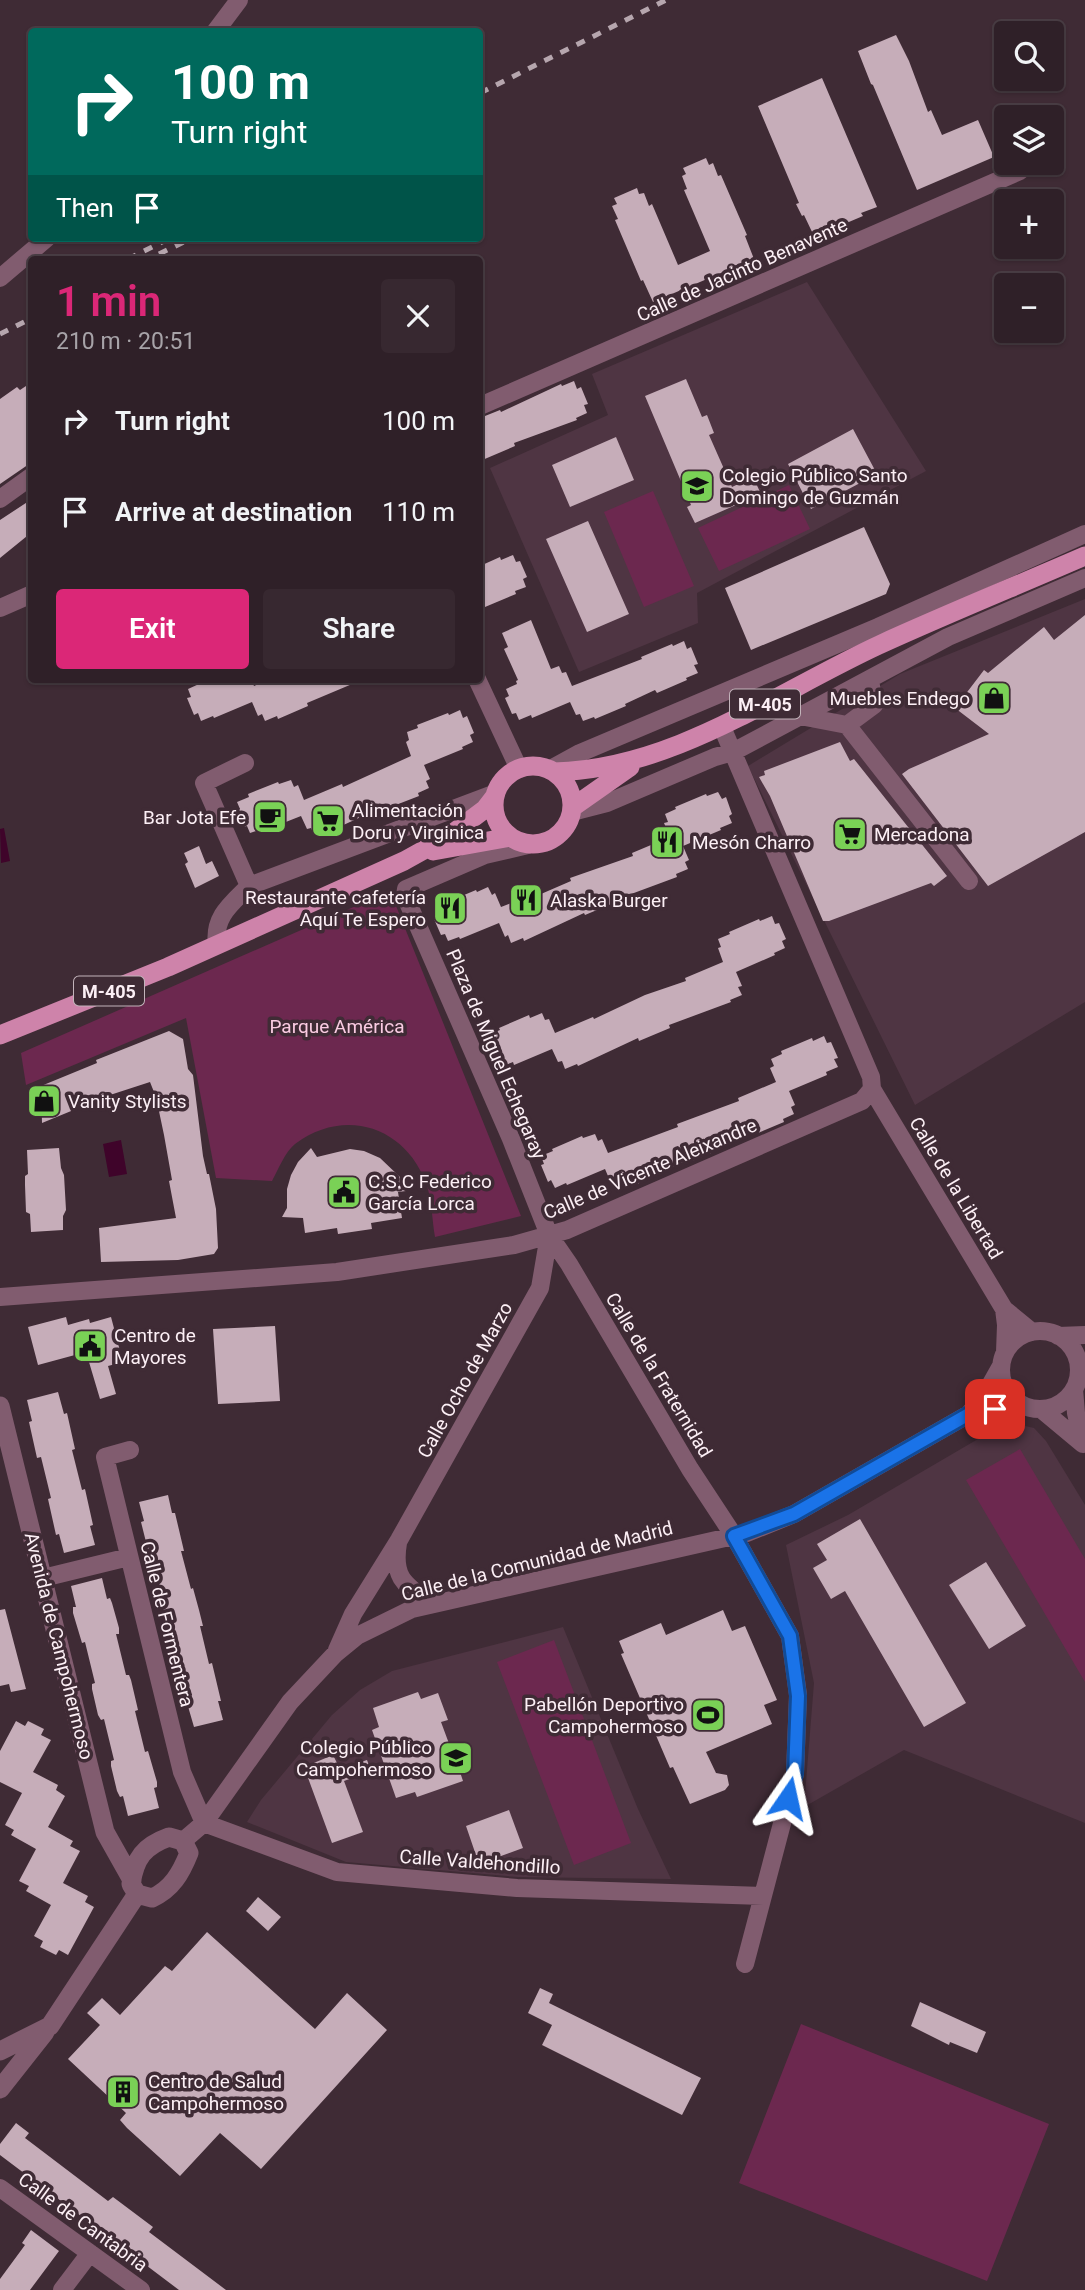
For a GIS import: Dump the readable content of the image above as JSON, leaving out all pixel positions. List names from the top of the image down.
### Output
{
  "streets": {
    "main road": ["M-405"],
    "street": [
      "Calle de Jacinto Benavente",
      "Plaza de Miguel Echegaray",
      "Calle de Vicente Aleixandre",
      "Calle de la Libertad",
      "Calle de la Fraternidad",
      "Calle Ocho de Marzo",
      "Calle de la Comunidad de Madrid",
      "Calle de Formentera",
      "Avenida de Campohermoso",
      "Calle Valdehondillo",
      "Calle de Cantabria"
    ]
  },
  "crossings": [
    ["M-405", "Plaza de Miguel Echegaray"],
    ["Plaza de Miguel Echegaray", "Calle de Vicente Aleixandre"],
    ["Plaza de Miguel Echegaray", "Calle de la Fraternidad"],
    ["Plaza de Miguel Echegaray", "Calle Ocho de Marzo"],
    ["Calle de Vicente Aleixandre", "Calle de la Libertad"],
    ["Calle de Vicente Aleixandre", "Calle de la Fraternidad"],
    ["Calle de Vicente Aleixandre", "Calle Ocho de Marzo"],
    ["Calle de la Libertad", "Calle de la Comunidad de Madrid"],
    ["Calle de la Fraternidad", "Calle Ocho de Marzo"],
    ["Calle de la Fraternidad", "Calle de la Comunidad de Madrid"],
    ["Calle Ocho de Marzo", "Calle de la Comunidad de Madrid"],
    ["Calle de la Comunidad de Madrid", "Calle de Formentera"],
    ["Calle de la Comunidad de Madrid", "Avenida de Campohermoso"],
    ["Calle de la Comunidad de Madrid", "Calle Valdehondillo"],
    ["Calle de Formentera", "Calle Valdehondillo"]
  ],
  "parks": ["Parque América"],
  "places": {
    "school or university": ["Colegio Público Santo Domingo de Guzmán", "Colegio Público Campohermoso"],
    "shop": ["Muebles Endego", "Vanity Stylists"],
    "cafe": ["Bar Jota Efe"],
    "supermarket": ["Alimentación Doru y Virginica", "Mercadona"],
    "restaurant": ["Mesón Charro", "Alaska Burger", "Restaurante cafetería Aquí Te Espero"],
    "public building": ["C.S.C Federico García Lorca", "Centro de Mayores"],
    "sports": ["Pabellón Deportivo Campohermoso"],
    "building": ["Centro de Salud Campohermoso"]
  },
  "page": {
    "map_buttons": ["+", "−"],
    "turn": ["100 m", "Turn right"],
    "then": "Then",
    "heading": ["1 min", "210 m · 20:51"],
    "list": [
      {
        "name": "Turn right",
        "value": "100 m"
      },
      {
        "name": "Arrive at destination",
        "value": "110 m"
      }
    ],
    "buttons": ["Exit", "Share"]
  }
}
